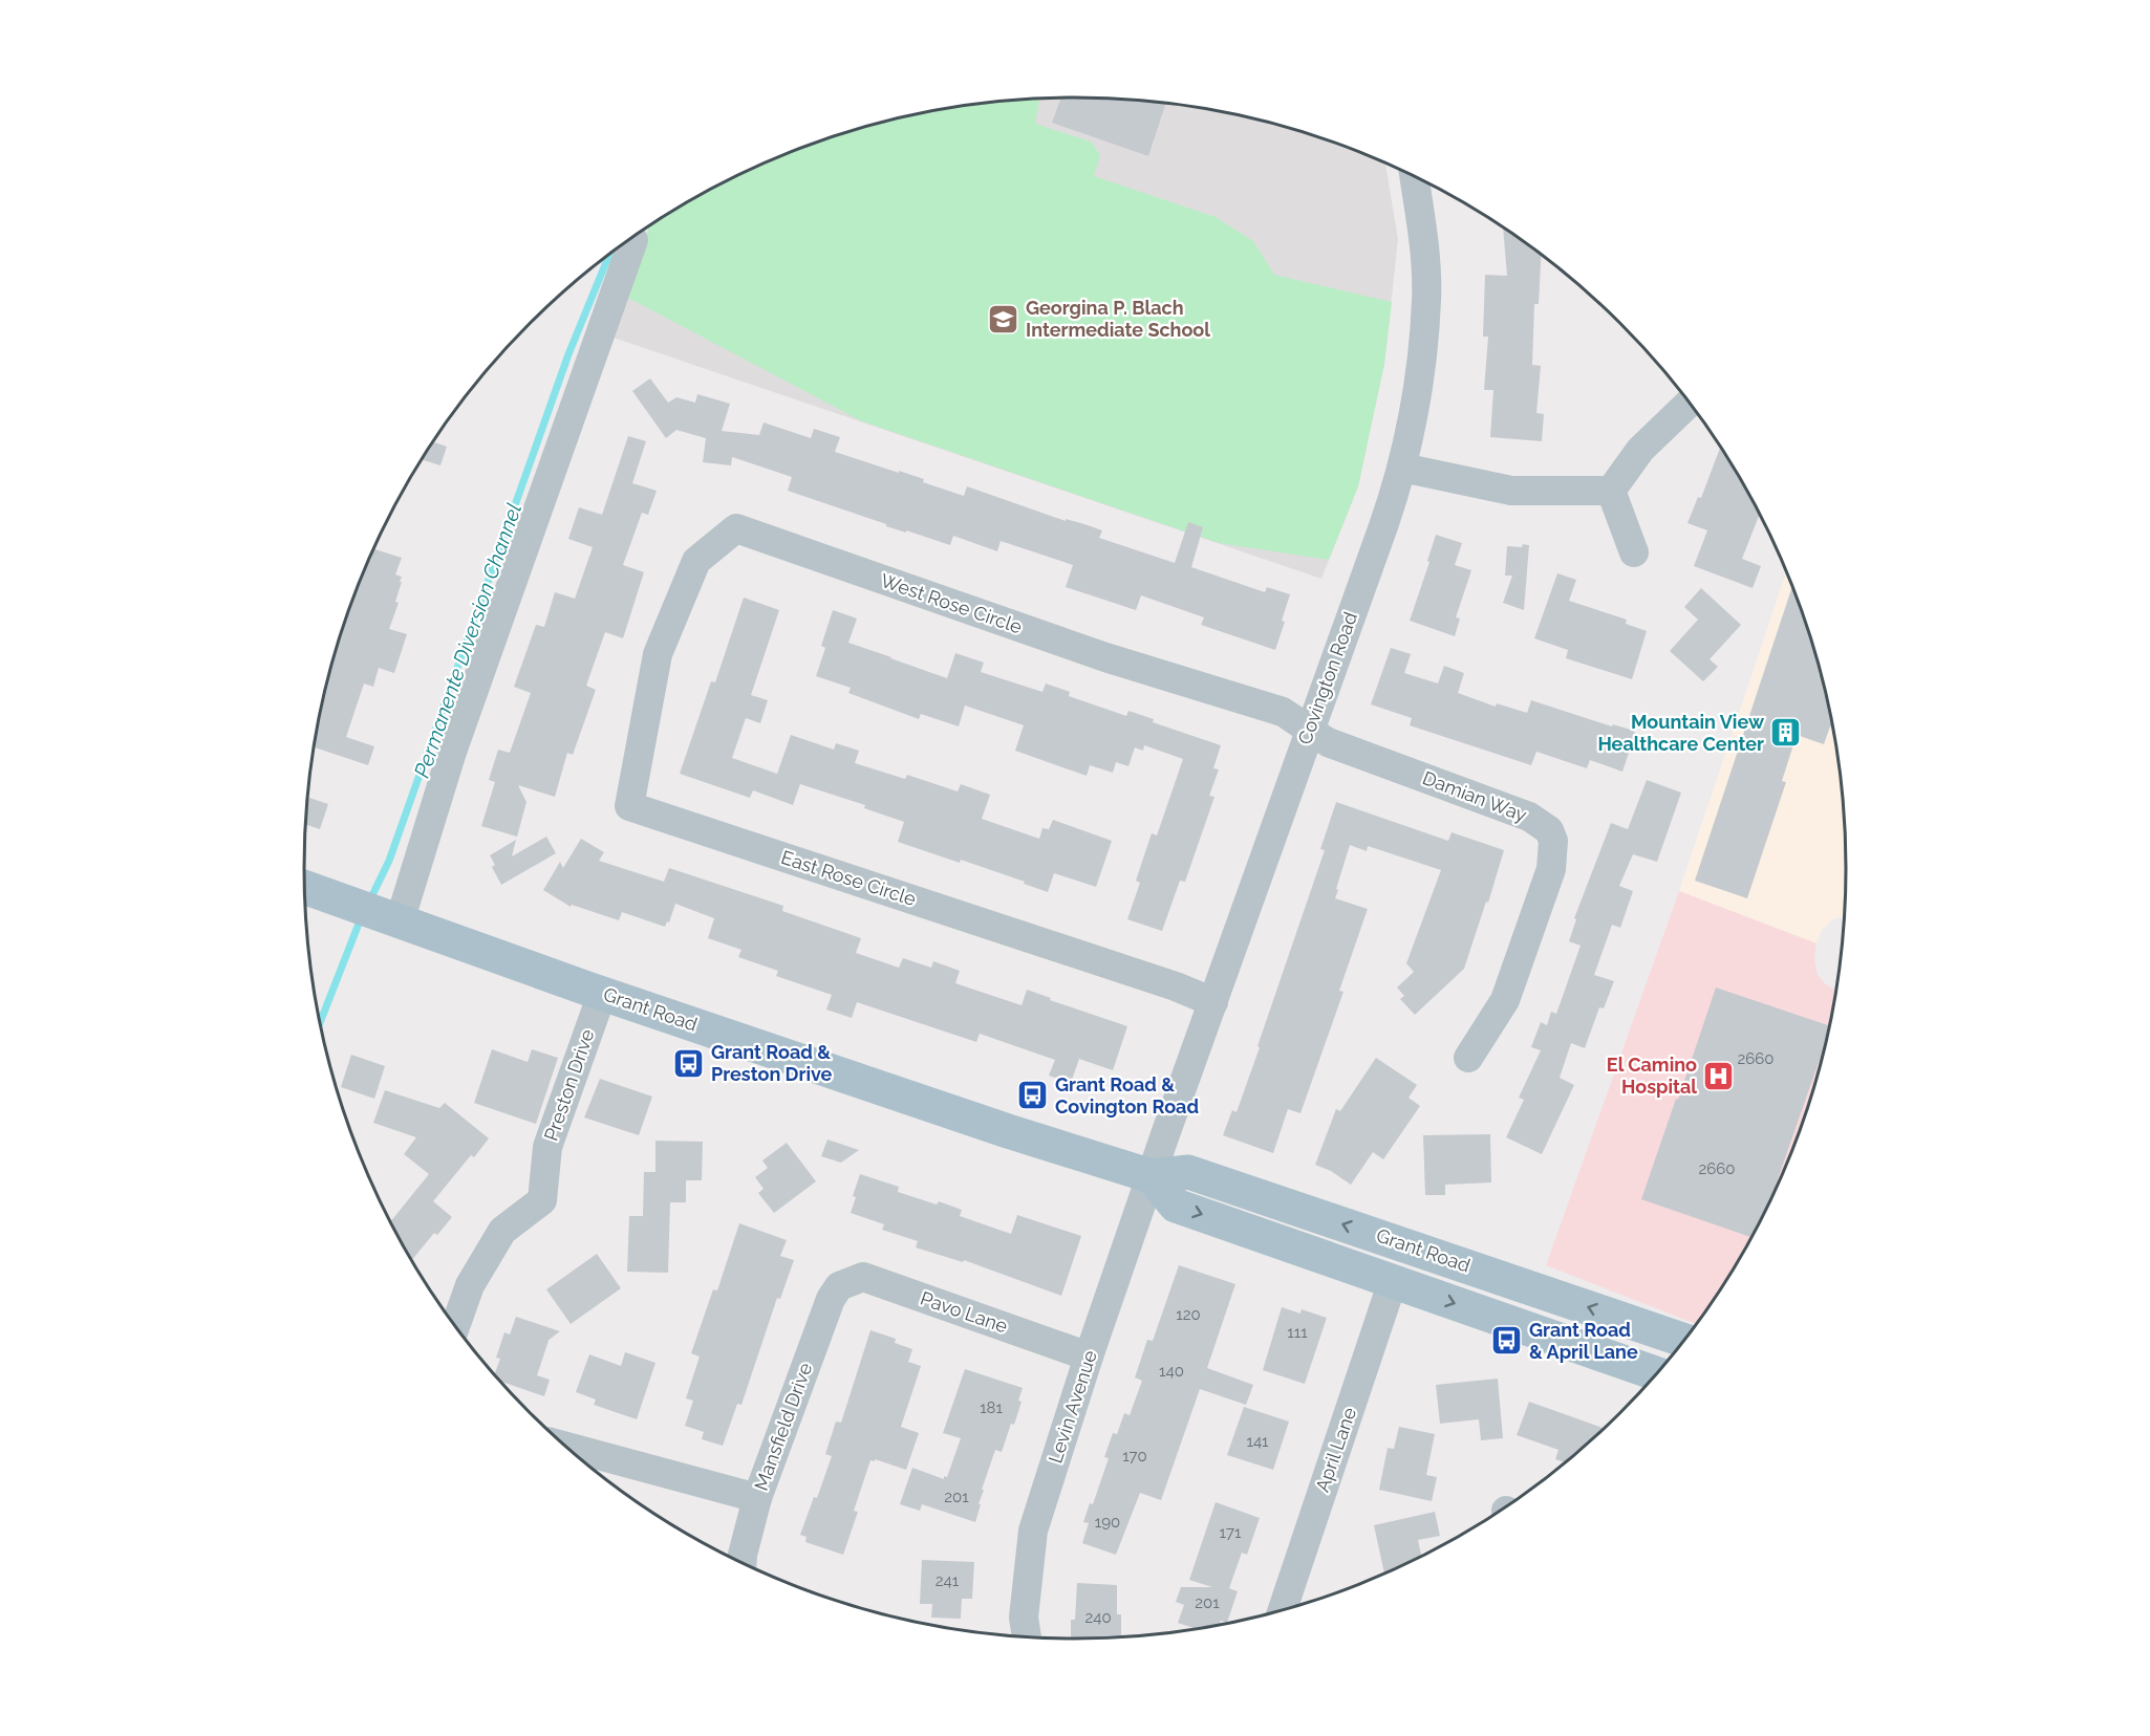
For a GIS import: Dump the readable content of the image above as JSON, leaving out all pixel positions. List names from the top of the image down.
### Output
{
  "streets": {
    "main road": ["Grant Road"],
    "street": [
      "West Rose Circle",
      "Covington Road",
      "Damian Way",
      "East Rose Circle",
      "Preston Drive",
      "Pavo Lane",
      "Levin Avenue",
      "Mansfield Drive",
      "April Lane"
    ]
  },
  "crossings": [
    ["West Rose Circle", "Covington Road"],
    ["West Rose Circle", "Damian Way"],
    ["West Rose Circle", "East Rose Circle"],
    ["Covington Road", "Damian Way"],
    ["Covington Road", "East Rose Circle"],
    ["Covington Road", "Grant Road"],
    ["Covington Road", "Levin Avenue"],
    ["Grant Road", "Preston Drive"],
    ["Grant Road", "Levin Avenue"],
    ["Grant Road", "April Lane"],
    ["Pavo Lane", "Levin Avenue"],
    ["Pavo Lane", "Mansfield Drive"]
  ],
  "water": ["Permanente Diversion Channel"],
  "places": {
    "school or university": ["Georgina P. Blach Intermediate School"],
    "building": ["Mountain View Healthcare Center"],
    "bus stop": ["Grant Road & Preston Drive", "Grant Road & Covington Road", "Grant Road & April Lane"],
    "hospital": ["El Camino Hospital"]
  },
  "house_numbers": [
    "2660",
    "2660",
    "120",
    "111",
    "140",
    "181",
    "141",
    "170",
    "201",
    "190",
    "171",
    "241",
    "201",
    "240"
  ]
}
